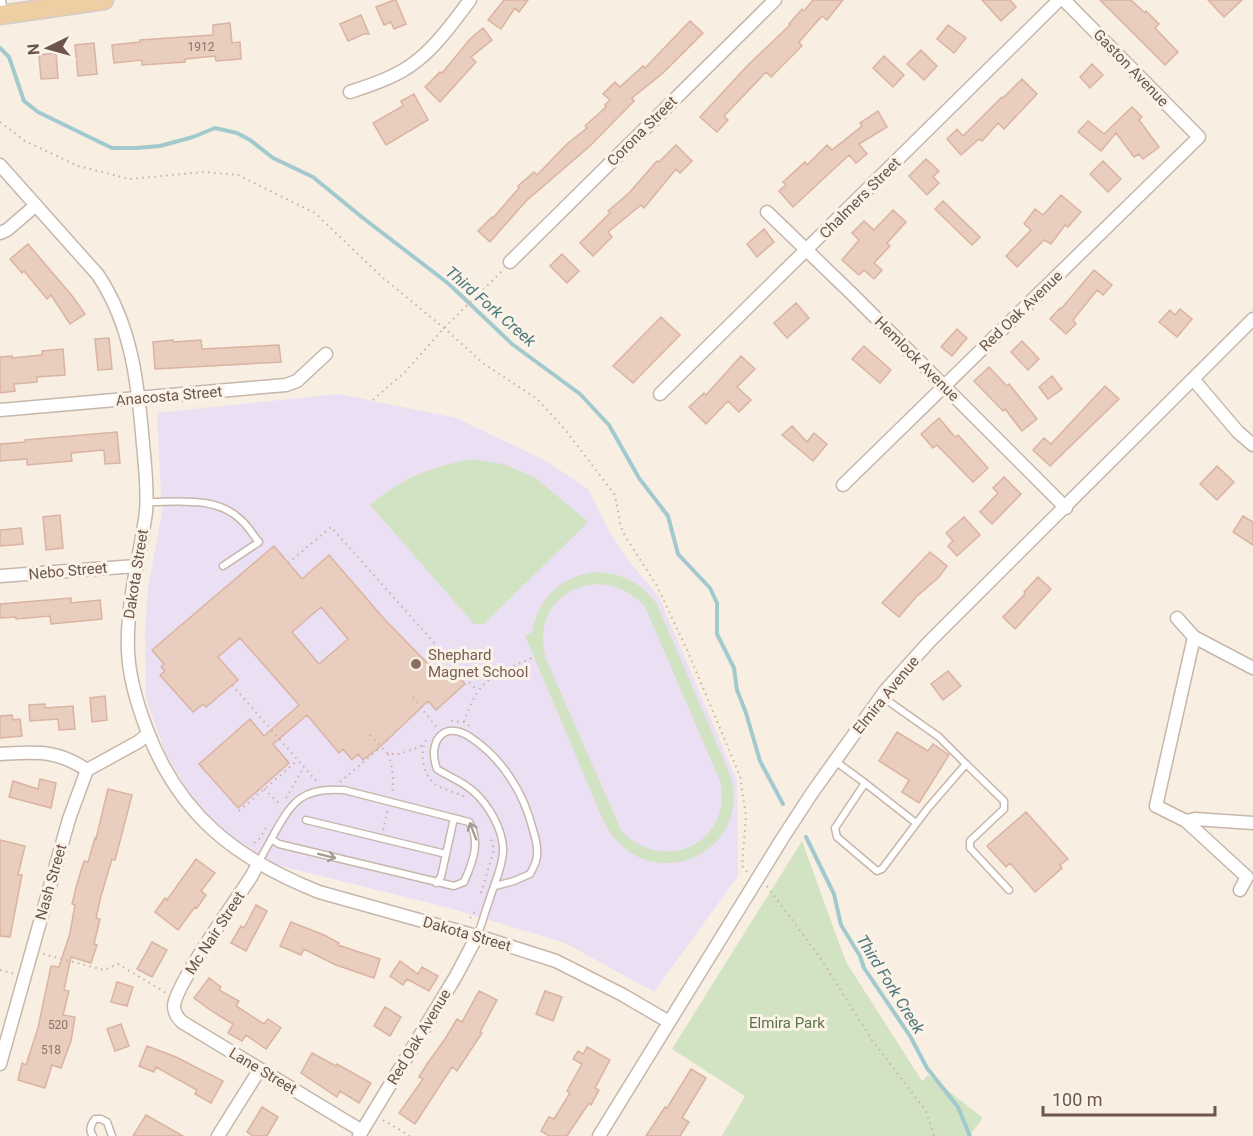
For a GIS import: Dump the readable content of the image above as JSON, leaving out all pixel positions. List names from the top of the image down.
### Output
{
  "streets": {
    "street": [
      "Gaston Avenue",
      "Corona Street",
      "Chalmers Street",
      "Red Oak Avenue",
      "Hemlock Avenue",
      "Anacosta Street",
      "Nebo Street",
      "Dakota Street",
      "Elmira Avenue",
      "Nash Street",
      "Mc Nair Street",
      "Lane Street"
    ]
  },
  "crossings": [
    ["Gaston Avenue", "Red Oak Avenue"],
    ["Chalmers Street", "Hemlock Avenue"],
    ["Red Oak Avenue", "Hemlock Avenue"],
    ["Red Oak Avenue", "Dakota Street"],
    ["Red Oak Avenue", "Lane Street"],
    ["Hemlock Avenue", "Elmira Avenue"],
    ["Anacosta Street", "Dakota Street"],
    ["Nebo Street", "Dakota Street"],
    ["Dakota Street", "Elmira Avenue"],
    ["Dakota Street", "Mc Nair Street"],
    ["Mc Nair Street", "Lane Street"]
  ],
  "water": ["Third Fork Creek"],
  "parks": ["Elmira Park"],
  "places": ["Shephard Magnet School"],
  "house_numbers": ["1912", "520", "518"],
  "scale_bar": "100 m",
  "north": "left"
}
